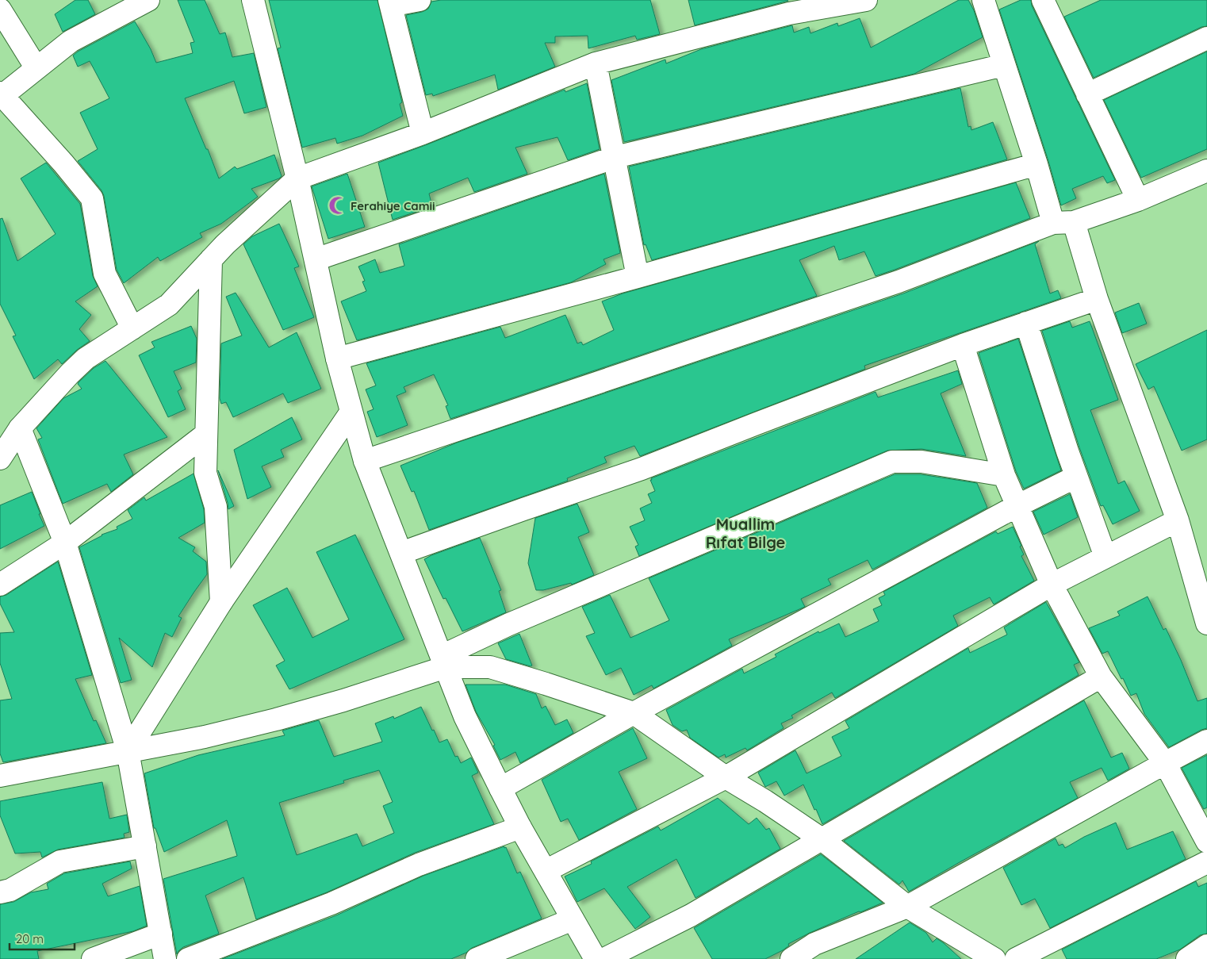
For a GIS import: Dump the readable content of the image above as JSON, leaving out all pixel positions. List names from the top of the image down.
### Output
{
  "districts": ["Muallim Rıfat Bilge"],
  "places": {
    "mosque": ["Ferahiye Camii"]
  },
  "scale_bar": "20 m"
}
